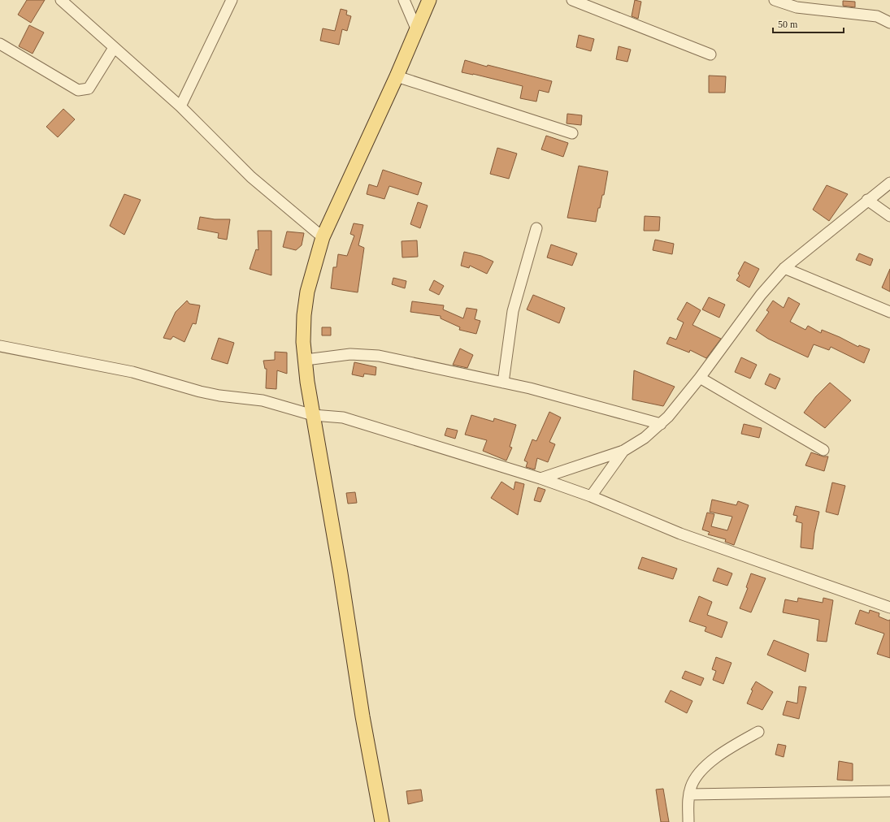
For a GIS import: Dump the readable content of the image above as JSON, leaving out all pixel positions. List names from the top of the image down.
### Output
{
  "scale_bar": "50 m"
}
